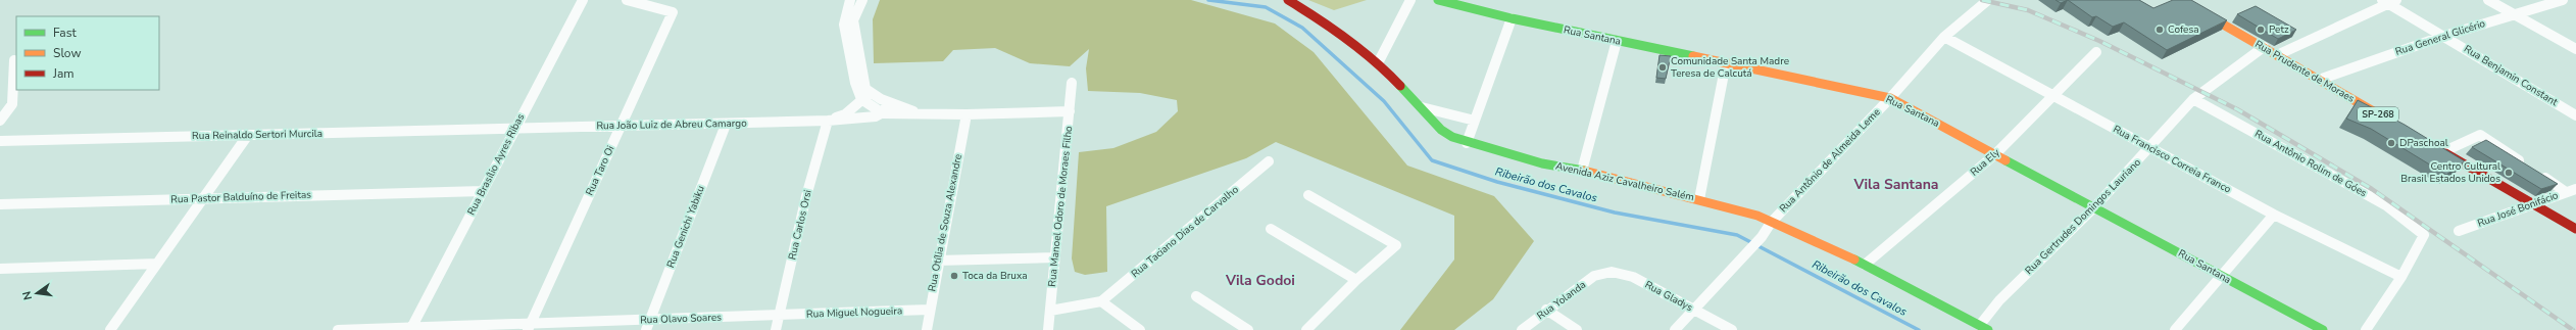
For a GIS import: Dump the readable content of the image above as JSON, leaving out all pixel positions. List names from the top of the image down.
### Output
{
  "streets": {
    "main road": [
      "Rua Santana",
      "Rua Prudente de Moraes",
      "SP-268",
      "Avenida Aziz Cavalheiro Salém"
    ],
    "street": [
      "Rua General Glicério",
      "Rua Benjamin Constant",
      "Rua João Luiz de Abreu Camargo",
      "Rua Reinaldo Sertori Murcila",
      "Rua Francisco Correia Franco",
      "Rua Antônio de Almeida Leme",
      "Rua Ely",
      "Rua Antônio Rolim de Góes",
      "Rua Brasílio Ayres Ribas",
      "Rua Taro Oi",
      "Rua Pastor Balduíno de Freitas",
      "Rua Manoel Odoro de Moraes Filho",
      "Rua José Bonifácio",
      "Rua Gertrudes Domingos Lauriano",
      "Rua Otília de Souza Alexandre",
      "Rua Carlos Orsi",
      "Rua Genichi Yabiku",
      "Rua Taciano Dias de Carvalho",
      "Rua Gladys",
      "Rua Yolanda",
      "Rua Miguel Nogueira",
      "Rua Olavo Soares"
    ]
  },
  "crossings": [
    ["Rua Santana", "Rua Antônio de Almeida Leme"],
    ["Rua Santana", "Rua Ely"],
    ["Rua Santana", "Rua Gertrudes Domingos Lauriano"],
    ["Rua General Glicério", "Rua Prudente de Moraes"],
    ["Rua General Glicério", "Rua Benjamin Constant"],
    ["Rua Prudente de Moraes", "Rua Gertrudes Domingos Lauriano"],
    ["Rua João Luiz de Abreu Camargo", "Rua Reinaldo Sertori Murcila"],
    ["Rua João Luiz de Abreu Camargo", "Rua Brasílio Ayres Ribas"],
    ["Rua João Luiz de Abreu Camargo", "Rua Taro Oi"],
    ["Rua João Luiz de Abreu Camargo", "Rua Manoel Odoro de Moraes Filho"],
    ["Rua João Luiz de Abreu Camargo", "Rua Otília de Souza Alexandre"],
    ["Rua João Luiz de Abreu Camargo", "Rua Carlos Orsi"],
    ["Rua João Luiz de Abreu Camargo", "Rua Genichi Yabiku"],
    ["Rua Reinaldo Sertori Murcila", "Rua Brasílio Ayres Ribas"],
    ["Rua Francisco Correia Franco", "Rua Antônio de Almeida Leme"],
    ["Rua Francisco Correia Franco", "Rua Ely"],
    ["Rua Francisco Correia Franco", "Rua Antônio Rolim de Góes"],
    ["Rua Francisco Correia Franco", "Rua Gertrudes Domingos Lauriano"],
    ["Rua Antônio de Almeida Leme", "Avenida Aziz Cavalheiro Salém"],
    ["Rua Antônio de Almeida Leme", "Rua Gladys"],
    ["Rua Ely", "Avenida Aziz Cavalheiro Salém"],
    ["Rua Antônio Rolim de Góes", "Rua Gertrudes Domingos Lauriano"],
    ["Rua Brasílio Ayres Ribas", "Rua Pastor Balduíno de Freitas"],
    ["Rua Brasílio Ayres Ribas", "Rua Olavo Soares"],
    ["Rua Taro Oi", "Rua Olavo Soares"],
    ["Avenida Aziz Cavalheiro Salém", "Rua Gertrudes Domingos Lauriano"],
    ["Rua Otília de Souza Alexandre", "Rua Miguel Nogueira"],
    ["Rua Carlos Orsi", "Rua Miguel Nogueira"],
    ["Rua Carlos Orsi", "Rua Olavo Soares"],
    ["Rua Genichi Yabiku", "Rua Olavo Soares"],
    ["Rua Gladys", "Rua Yolanda"],
    ["Rua Miguel Nogueira", "Rua Olavo Soares"]
  ],
  "districts": ["Vila Santana", "Vila Godoi"],
  "water": ["Ribeirão dos Cavalos"],
  "places": [
    "Cofesa",
    "Petz",
    "Comunidade Santa Madre Teresa de Calcutá",
    "DPaschoal",
    "Centro Cultural Brasil Estados Unidos",
    "Toca da Bruxa"
  ],
  "legend": ["Fast", "Slow", "Jam"],
  "north": "left"
}
